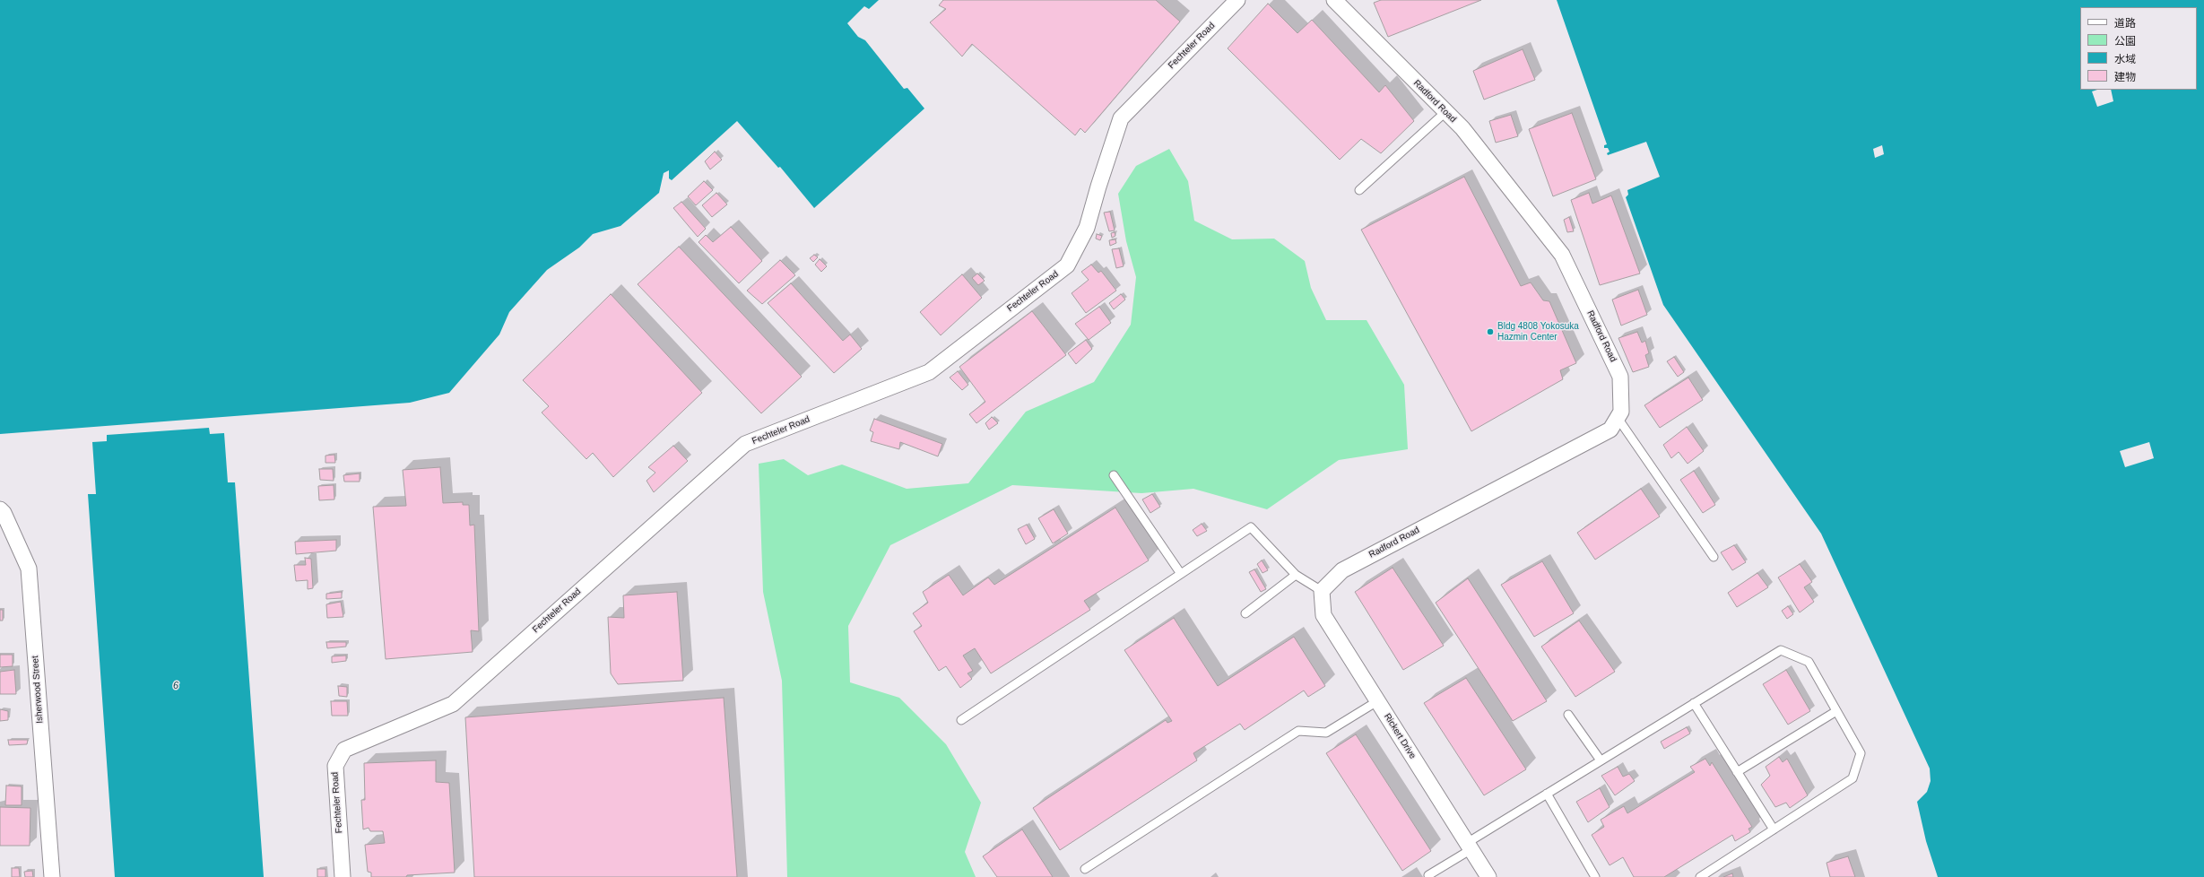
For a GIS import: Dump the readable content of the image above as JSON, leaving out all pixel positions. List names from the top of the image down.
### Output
{
  "streets": {
    "street": [
      "Fechteler Road",
      "Radford Road",
      "Isherwood Street",
      "Rickert Drive"
    ]
  },
  "crossings": [
    ["Radford Road", "Rickert Drive"]
  ],
  "water": ["6"],
  "places": ["Bldg 4808 Yokosuka Hazmin Center"],
  "legend": [
    "道路",
    "公園",
    "水域",
    "建物"
  ]
}
